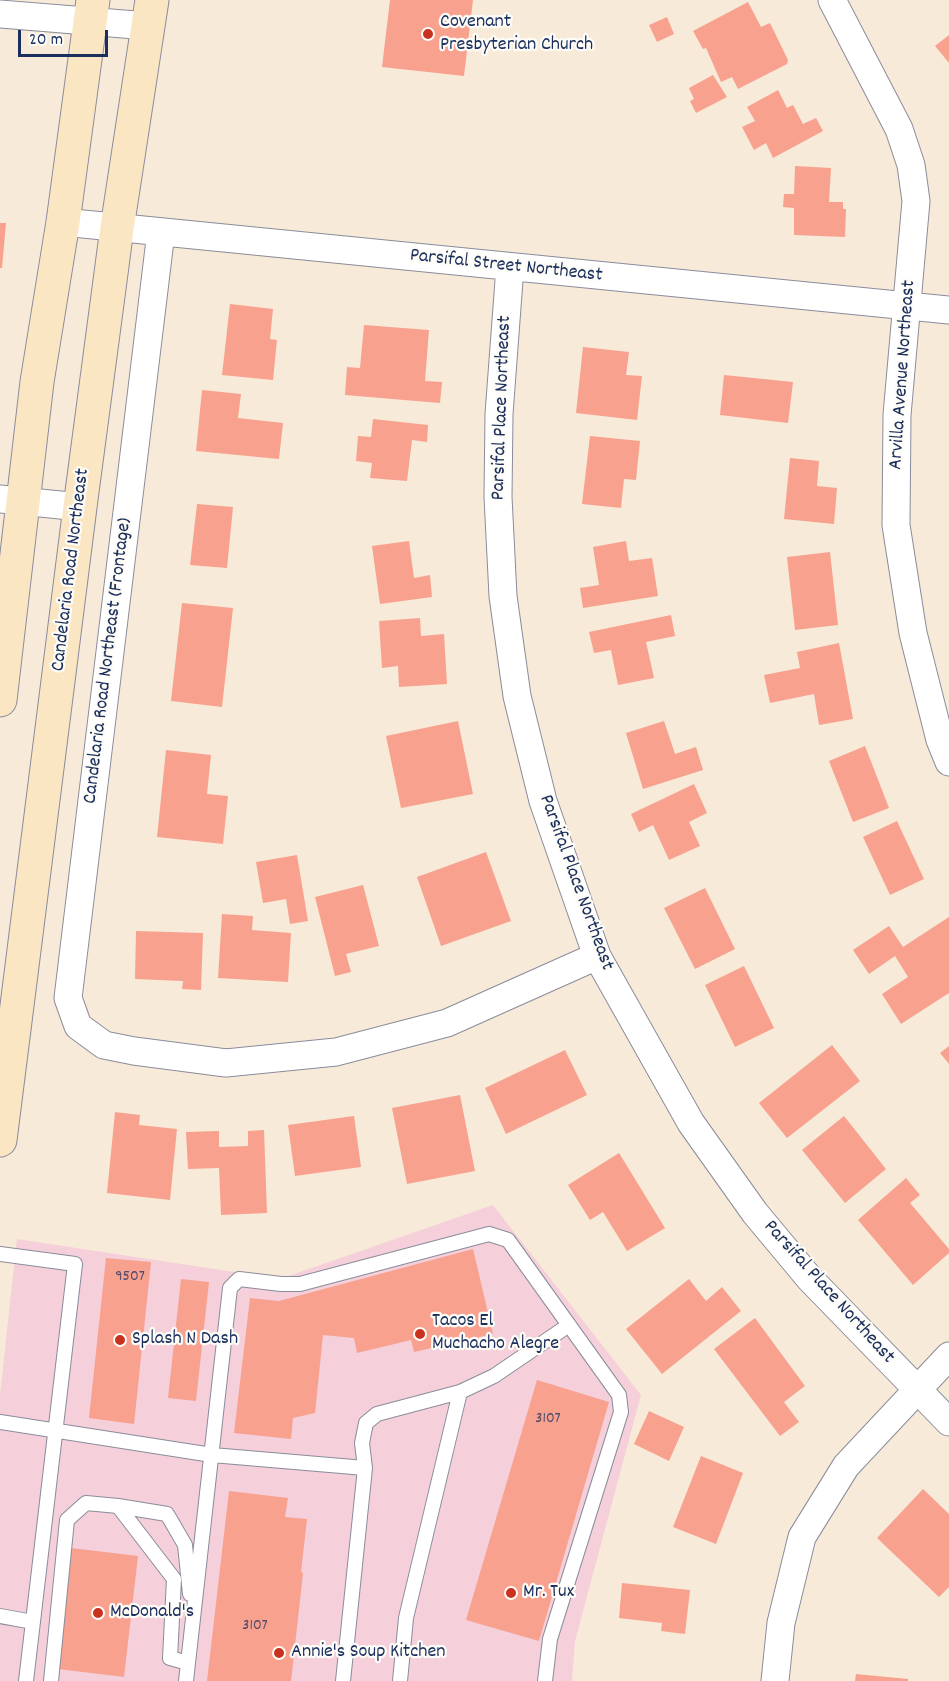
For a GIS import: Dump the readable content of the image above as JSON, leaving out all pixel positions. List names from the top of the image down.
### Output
{
  "streets": {
    "main road": ["Candelaria Road Northeast"],
    "street": [
      "Parsifal Street Northeast",
      "Arvilla Avenue Northeast",
      "Parsifal Place Northeast",
      "Candelaria Road Northeast (Frontage)"
    ]
  },
  "crossings": [
    ["Parsifal Street Northeast", "Arvilla Avenue Northeast"],
    ["Parsifal Street Northeast", "Parsifal Place Northeast"],
    ["Parsifal Street Northeast", "Candelaria Road Northeast"],
    ["Parsifal Street Northeast", "Candelaria Road Northeast (Frontage)"],
    ["Parsifal Place Northeast", "Candelaria Road Northeast (Frontage)"]
  ],
  "places": [
    "Covenant Presbyterian Church",
    "Tacos El Muchacho Alegre",
    "Splash N Dash",
    "Mr. Tux",
    "McDonald's",
    "Annie's Soup Kitchen"
  ],
  "house_numbers": ["9507", "3107", "3107"],
  "scale_bar": "20 m"
}
